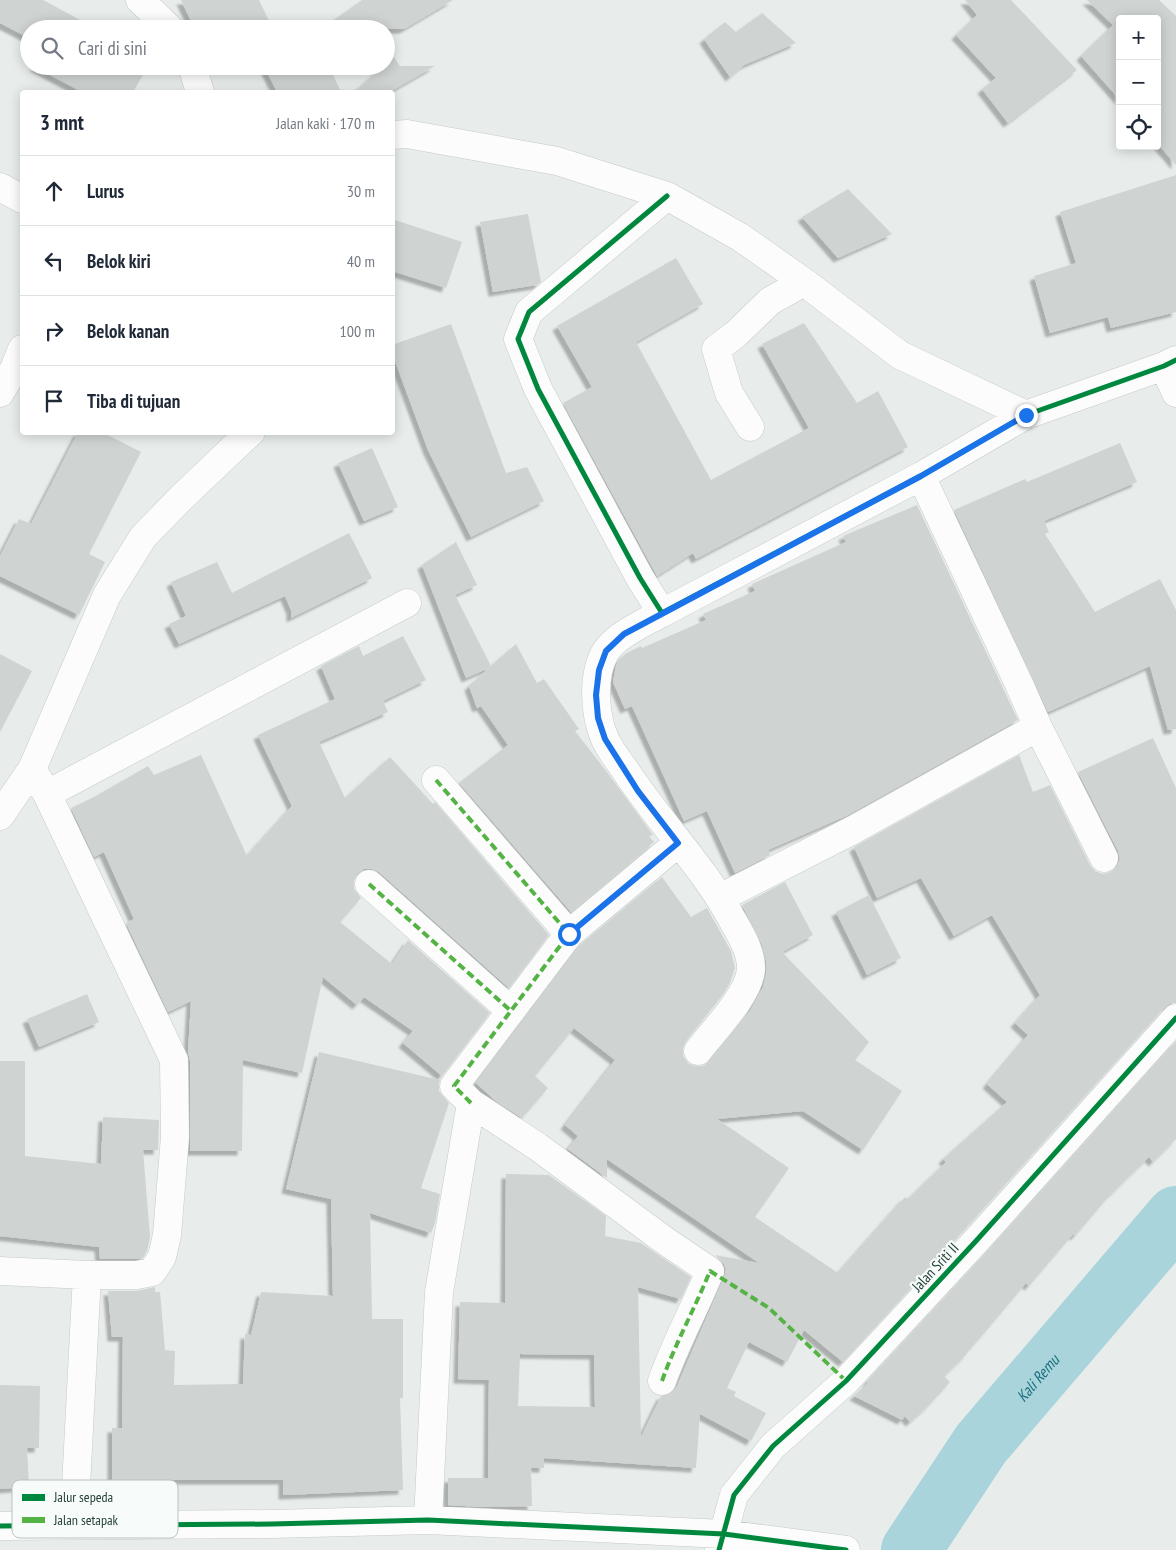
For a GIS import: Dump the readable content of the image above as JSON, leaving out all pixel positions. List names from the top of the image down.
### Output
{
  "streets": {
    "street": ["Jalan Sriti II"]
  },
  "water": ["Kali Remu"],
  "legend": ["Jalur sepeda", "Jalan setapak"],
  "page": {
    "map_buttons": ["+", "−"],
    "search": "Cari di sini",
    "heading": ["3 mnt", "Jalan kaki · 170 m"],
    "list": [
      ["Lurus", "30 m"],
      ["Belok kiri", "40 m"],
      ["Belok kanan", "100 m"],
      "Tiba di tujuan"
    ]
  }
}
